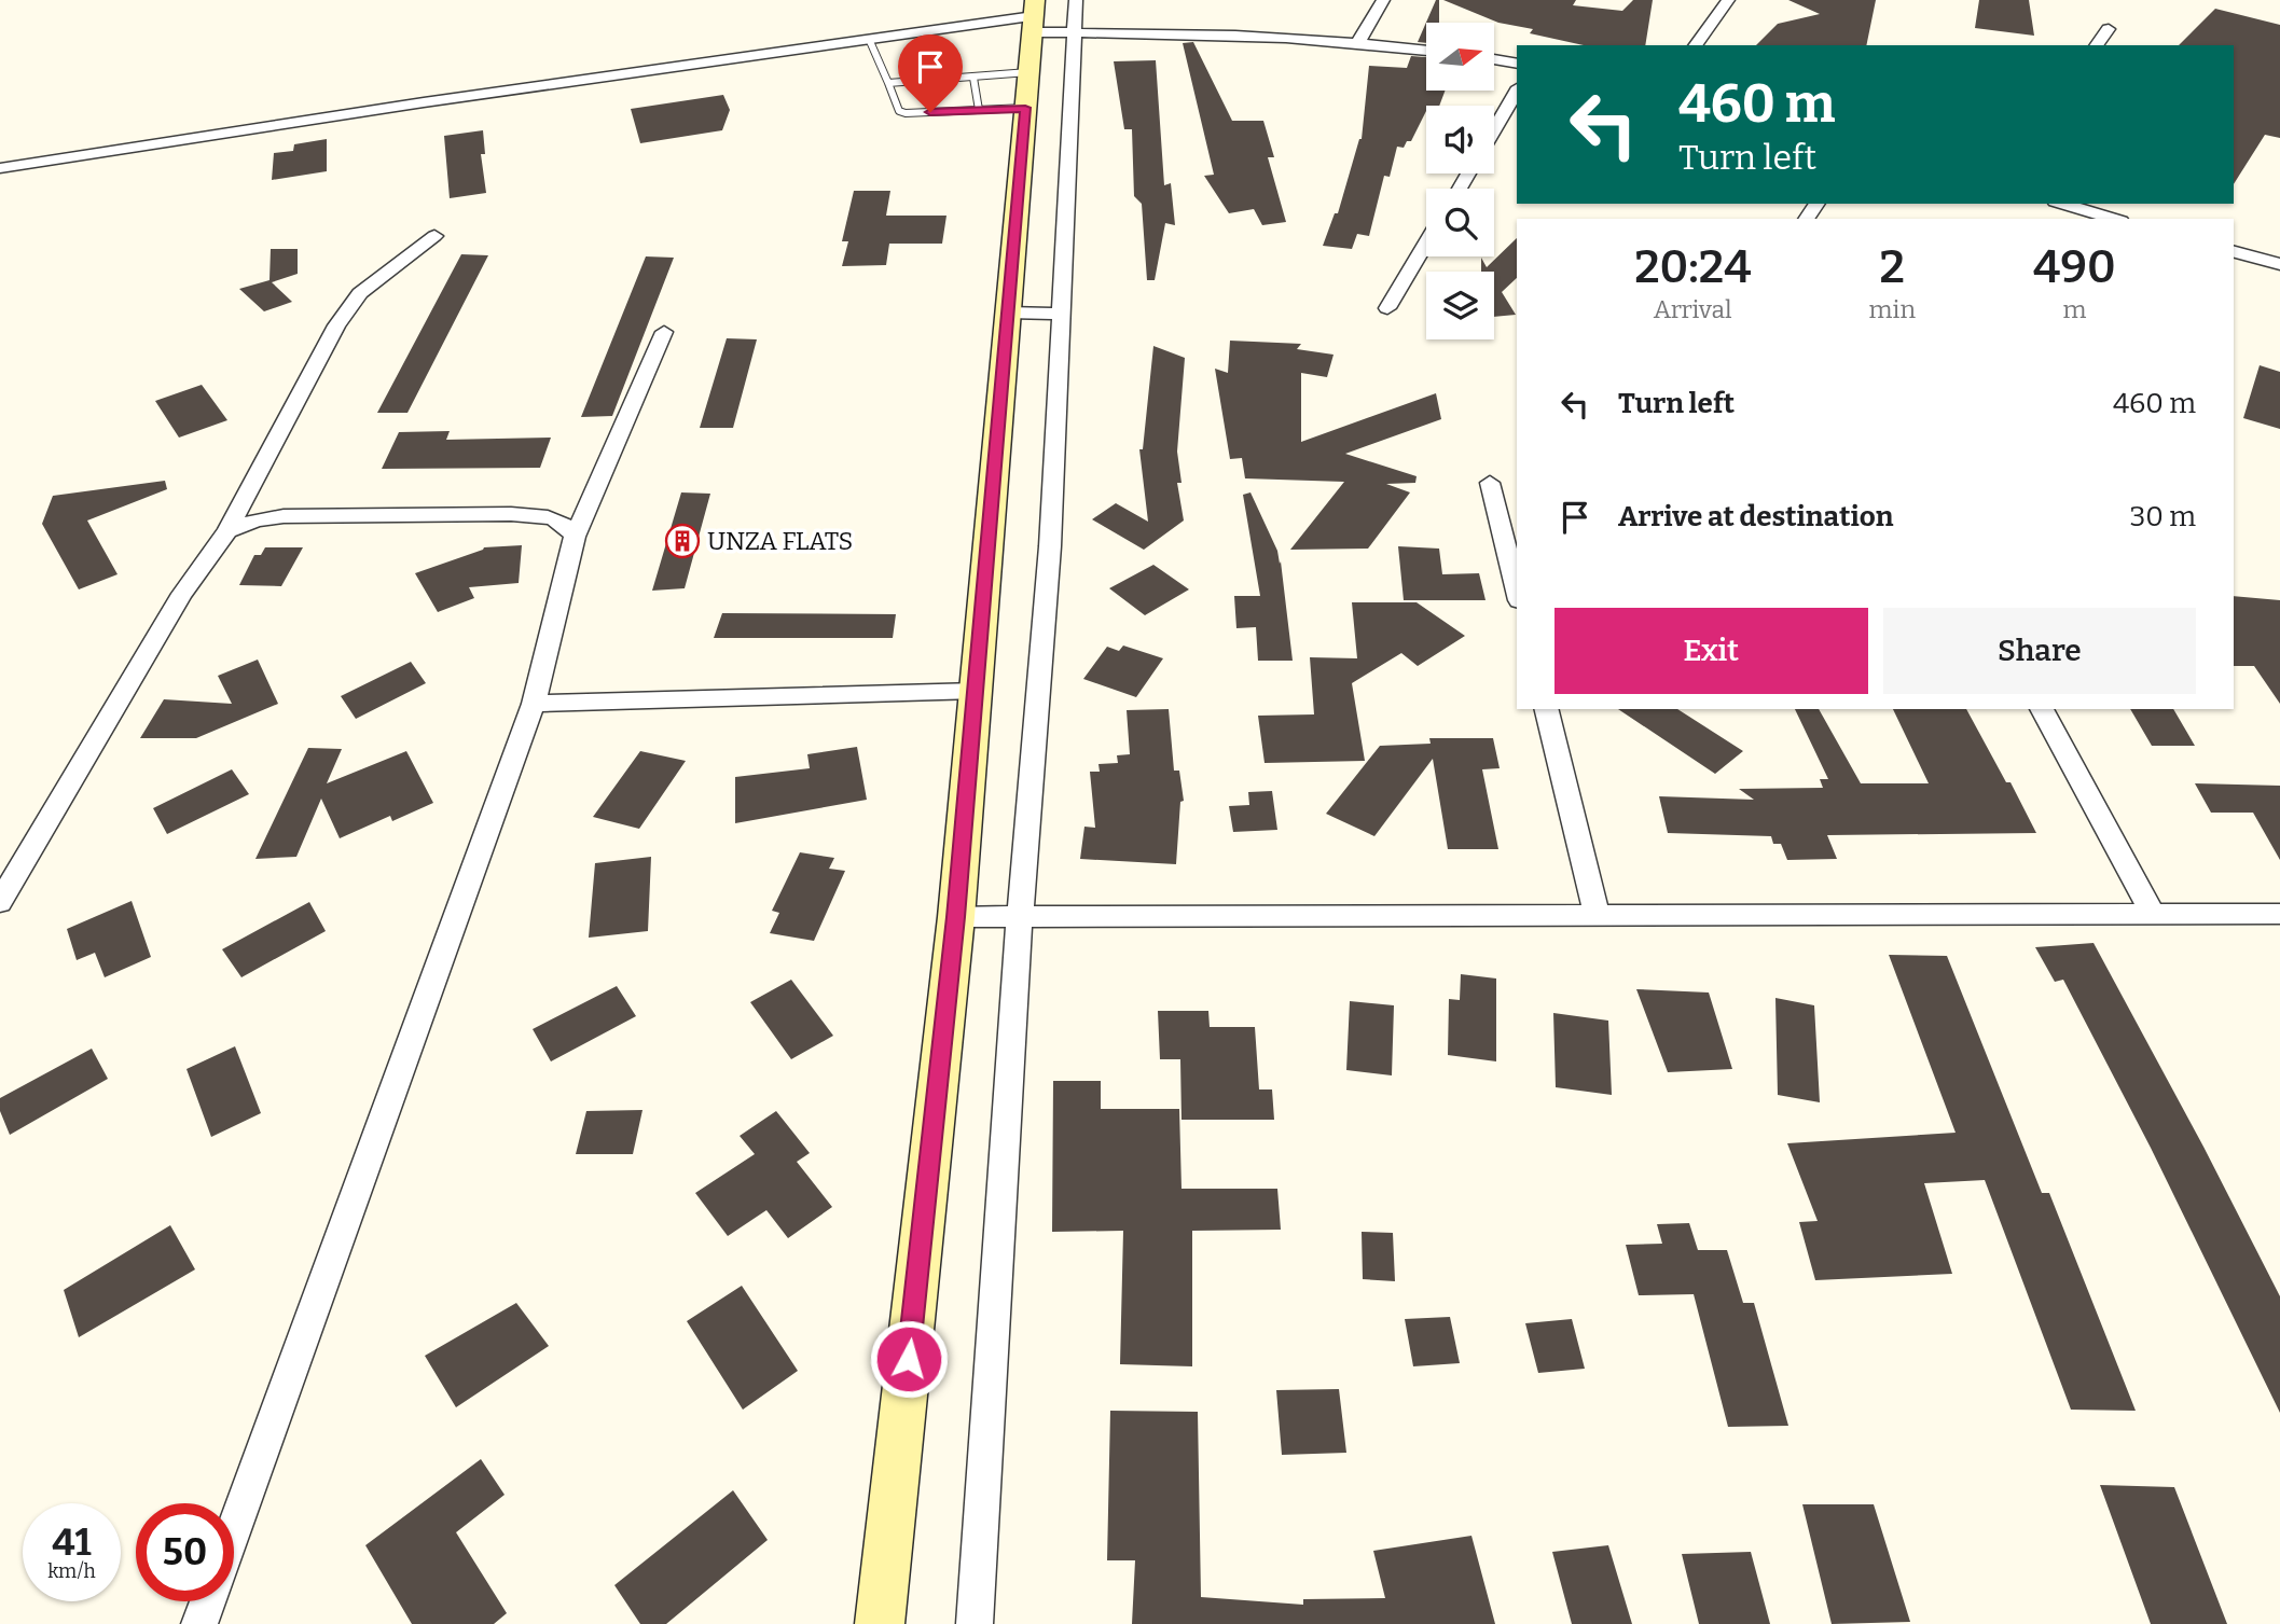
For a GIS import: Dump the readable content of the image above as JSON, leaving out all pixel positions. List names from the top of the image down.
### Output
{
  "places": {
    "building": ["UNZA FLATS"]
  },
  "north": "right",
  "page": {
    "turn": ["460 m", "Turn left"],
    "eta": [
      "20:24",
      "Arrival",
      "2",
      "min",
      "490",
      "m"
    ],
    "list": [
      {
        "name": "Turn left",
        "value": "460 m"
      },
      {
        "name": "Arrive at destination",
        "value": "30 m"
      }
    ],
    "buttons": ["Exit", "Share"],
    "speed": "41 km/h",
    "limit": "50"
  }
}
